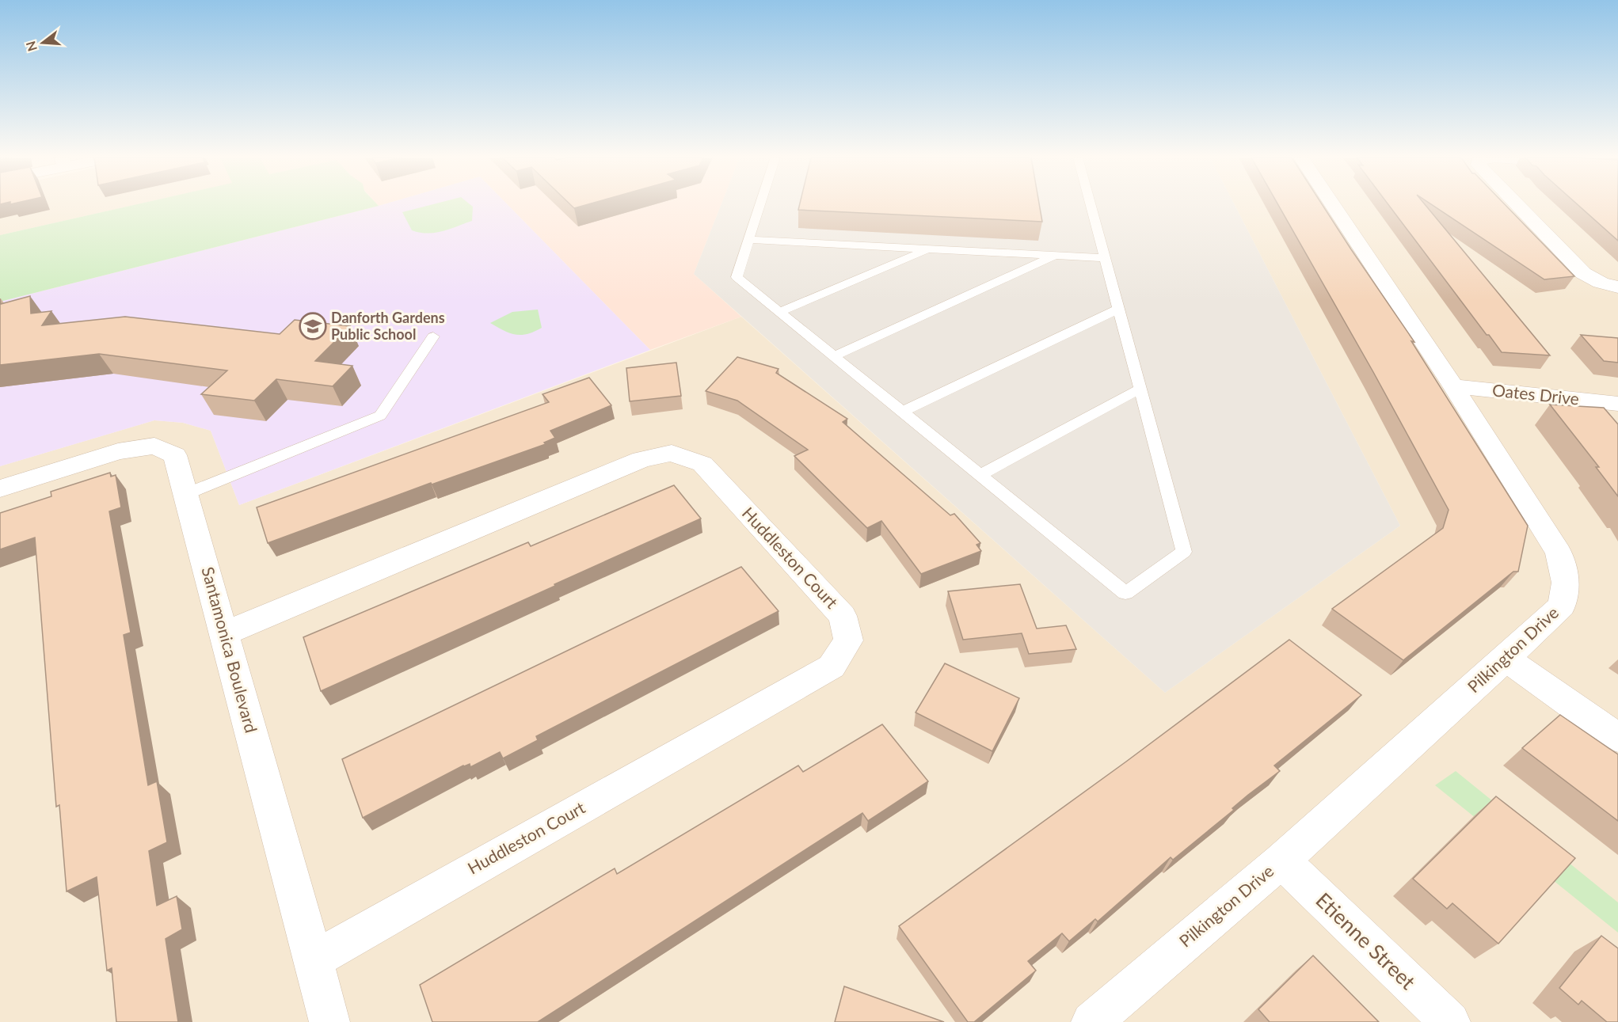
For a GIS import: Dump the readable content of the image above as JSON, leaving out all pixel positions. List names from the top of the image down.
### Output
{
  "streets": {
    "street": [
      "Oates Drive",
      "Huddleston Court",
      "Santamonica Boulevard",
      "Pilkington Drive",
      "Etienne Street"
    ]
  },
  "crossings": [
    ["Oates Drive", "Pilkington Drive"],
    ["Huddleston Court", "Santamonica Boulevard"],
    ["Pilkington Drive", "Etienne Street"]
  ],
  "places": {
    "school or university": ["Danforth Gardens Public School"]
  },
  "north": "left"
}
